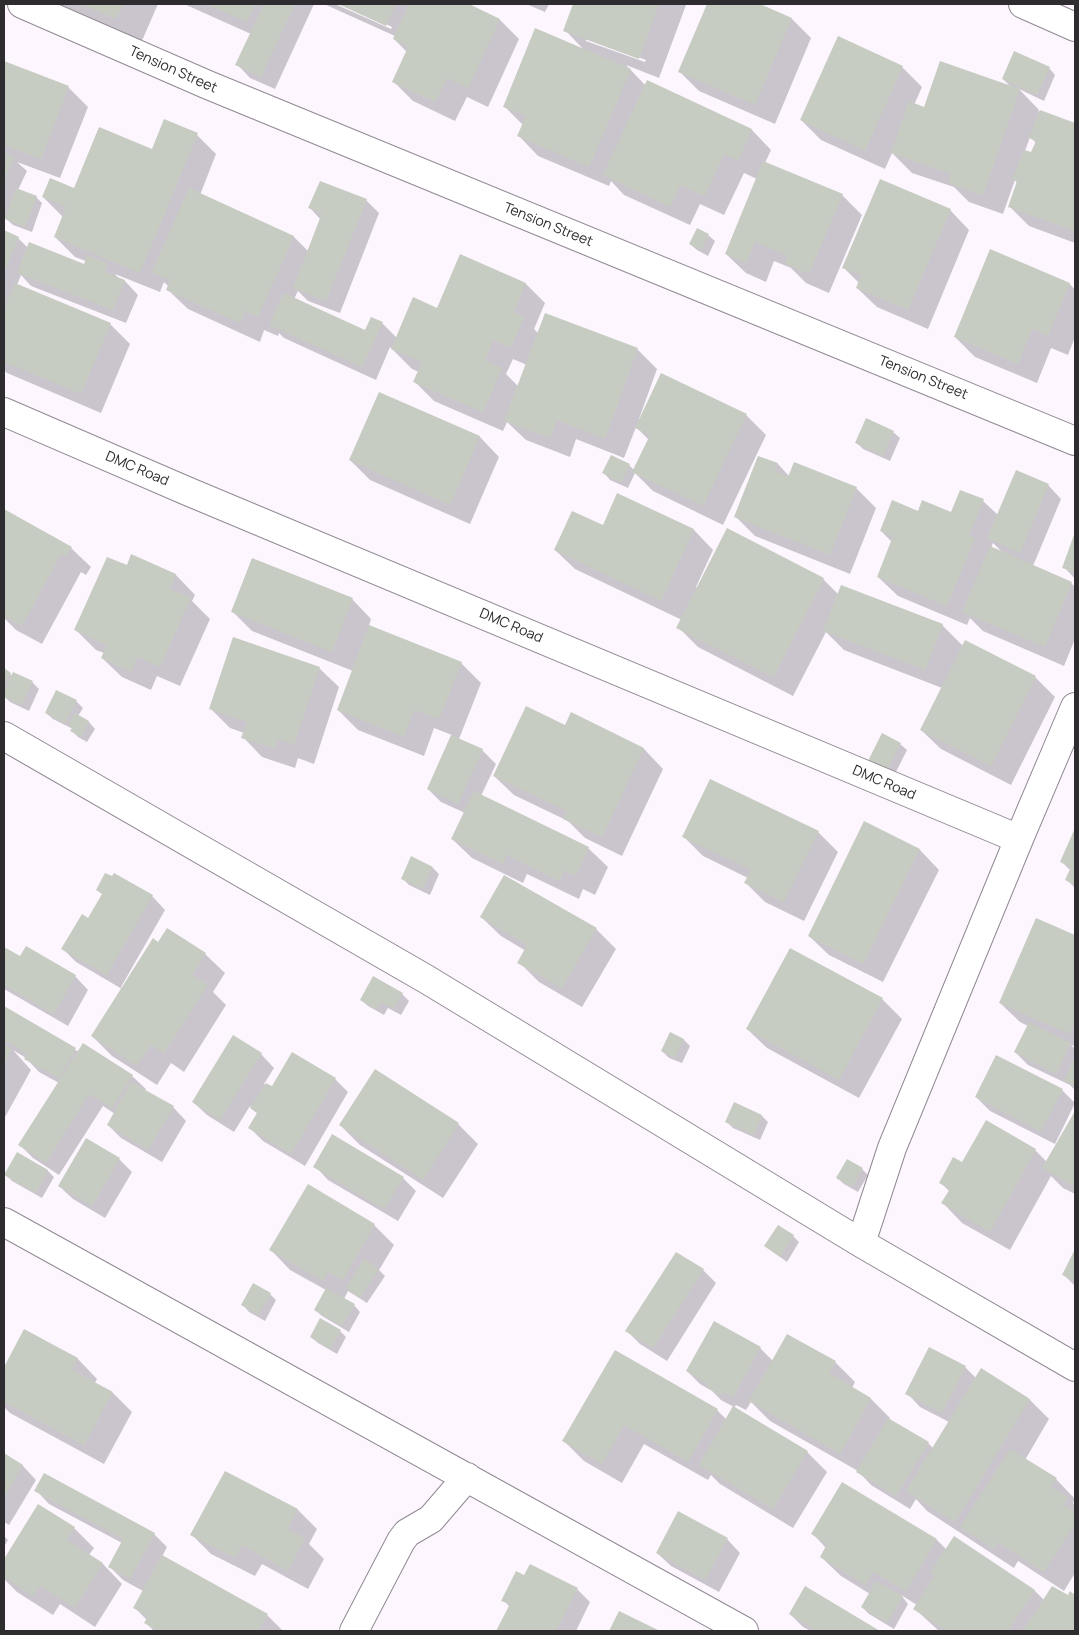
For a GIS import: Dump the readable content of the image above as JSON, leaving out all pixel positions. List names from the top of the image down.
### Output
{
  "streets": {
    "street": ["Tension Street", "DMC Road"]
  }
}
